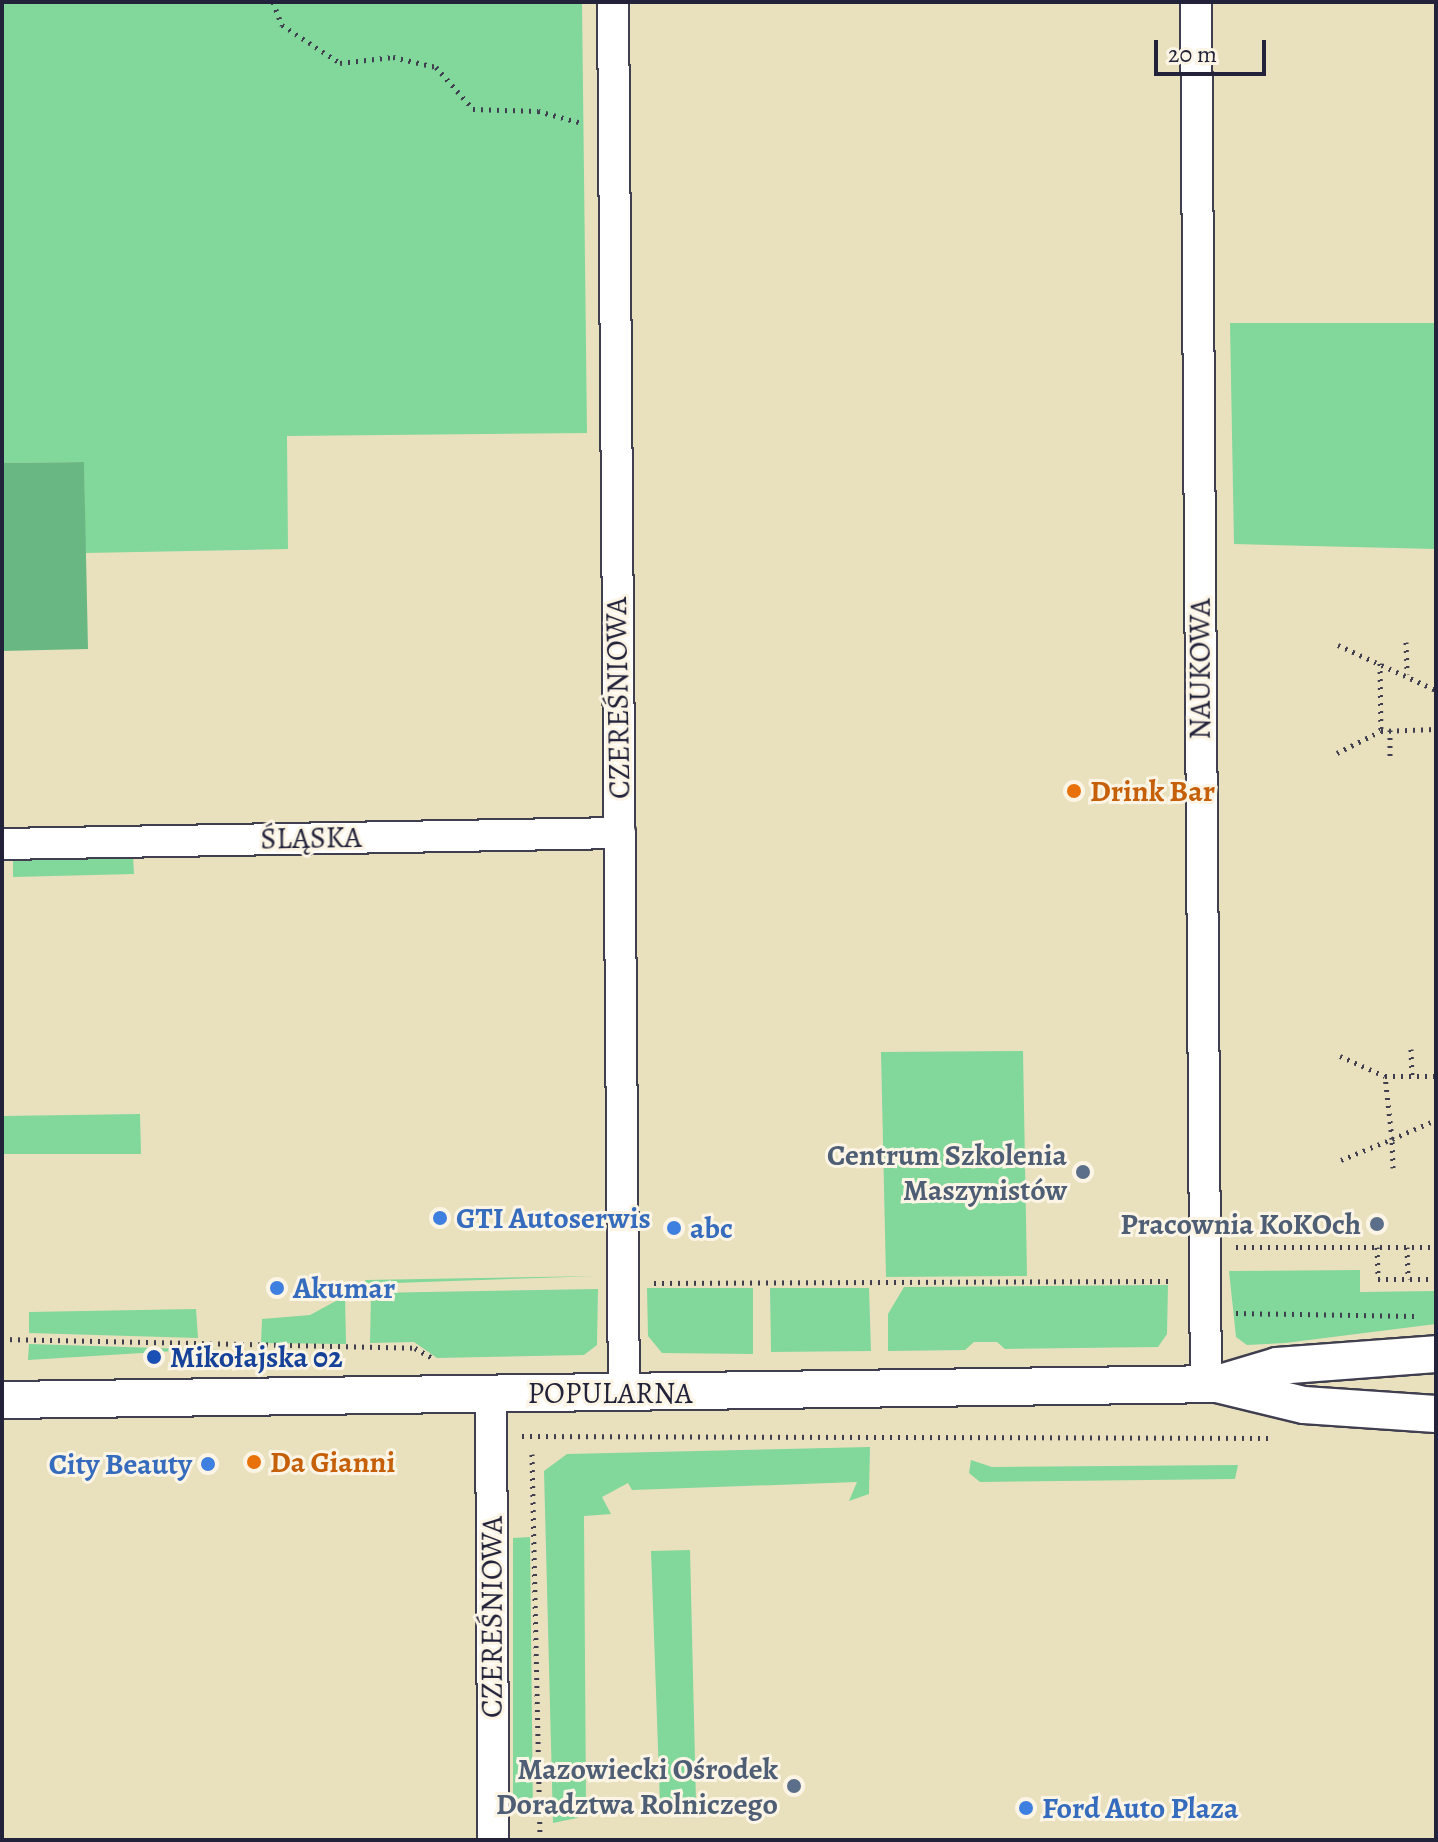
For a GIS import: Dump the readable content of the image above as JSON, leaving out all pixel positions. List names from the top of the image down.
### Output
{
  "streets": {
    "street": [
      "NAUKOWA",
      "CZEREŚNIOWA",
      "ŚLĄSKA",
      "POPULARNA"
    ]
  },
  "crossings": [
    ["NAUKOWA", "POPULARNA"],
    ["CZEREŚNIOWA", "ŚLĄSKA"],
    ["CZEREŚNIOWA", "POPULARNA"]
  ],
  "places": [
    "Drink Bar",
    "Centrum Szkolenia Maszynistów",
    "GTI Autoserwis",
    "Pracownia KoKOch",
    "abc",
    "Akumar",
    "Mikołajska 02",
    "Da Gianni",
    "City Beauty",
    "Mazowiecki Ośrodek Doradztwa Rolniczego",
    "Ford Auto Plaza"
  ],
  "scale_bar": "20 m"
}
